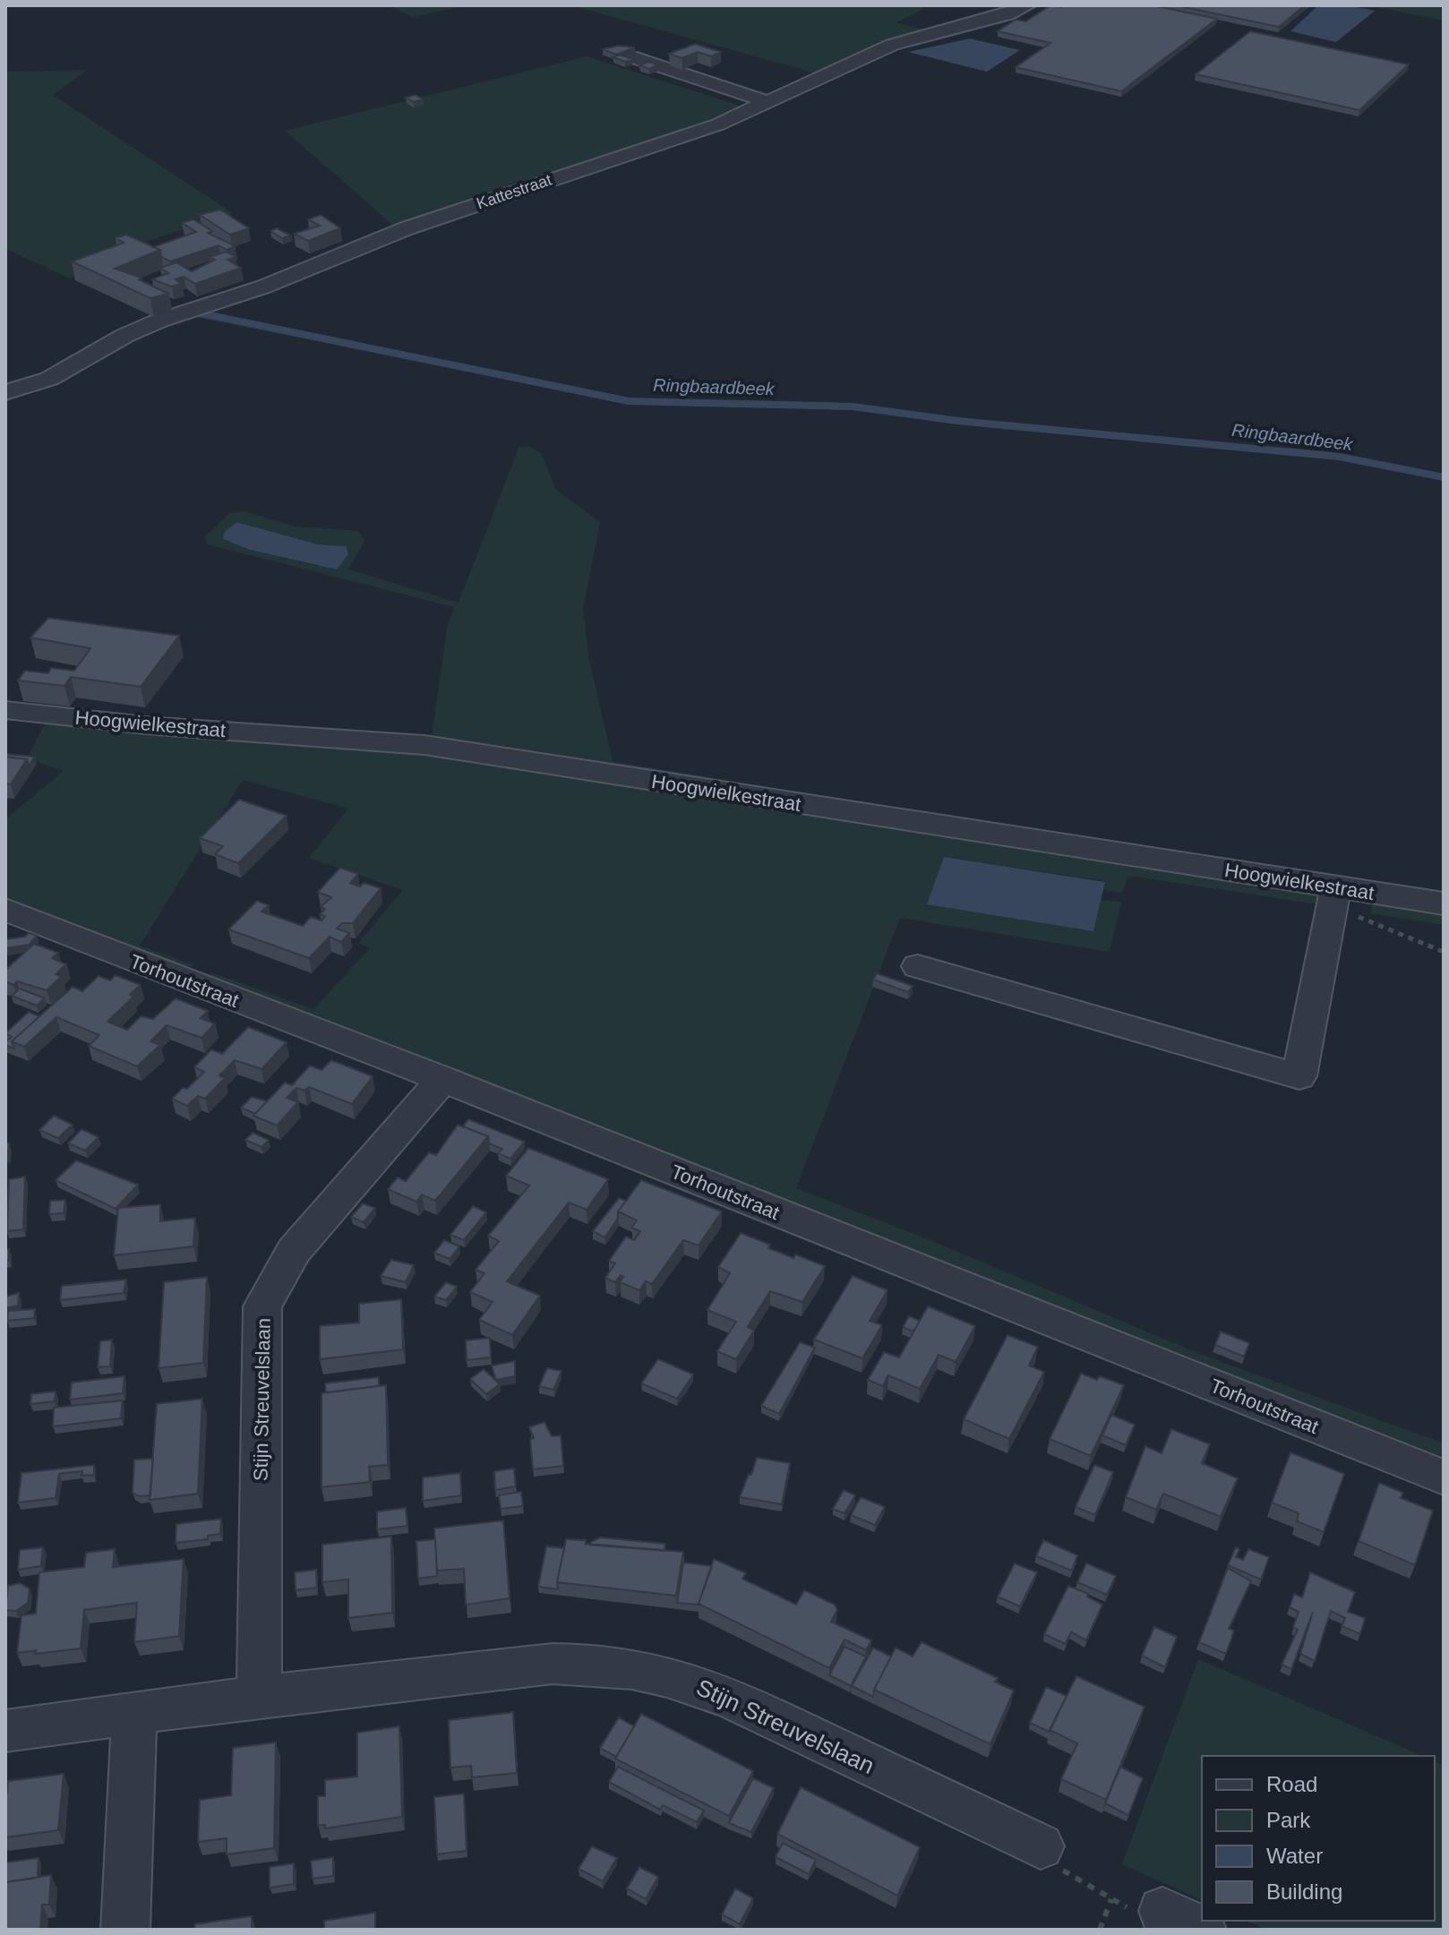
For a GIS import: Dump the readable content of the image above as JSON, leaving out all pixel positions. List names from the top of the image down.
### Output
{
  "streets": {
    "street": [
      "Kattestraat",
      "Hoogwielkestraat",
      "Torhoutstraat",
      "Stijn Streuvelslaan"
    ]
  },
  "crossings": [
    ["Torhoutstraat", "Stijn Streuvelslaan"]
  ],
  "water": ["Ringbaardbeek"],
  "legend": [
    "Road",
    "Park",
    "Water",
    "Building"
  ]
}
